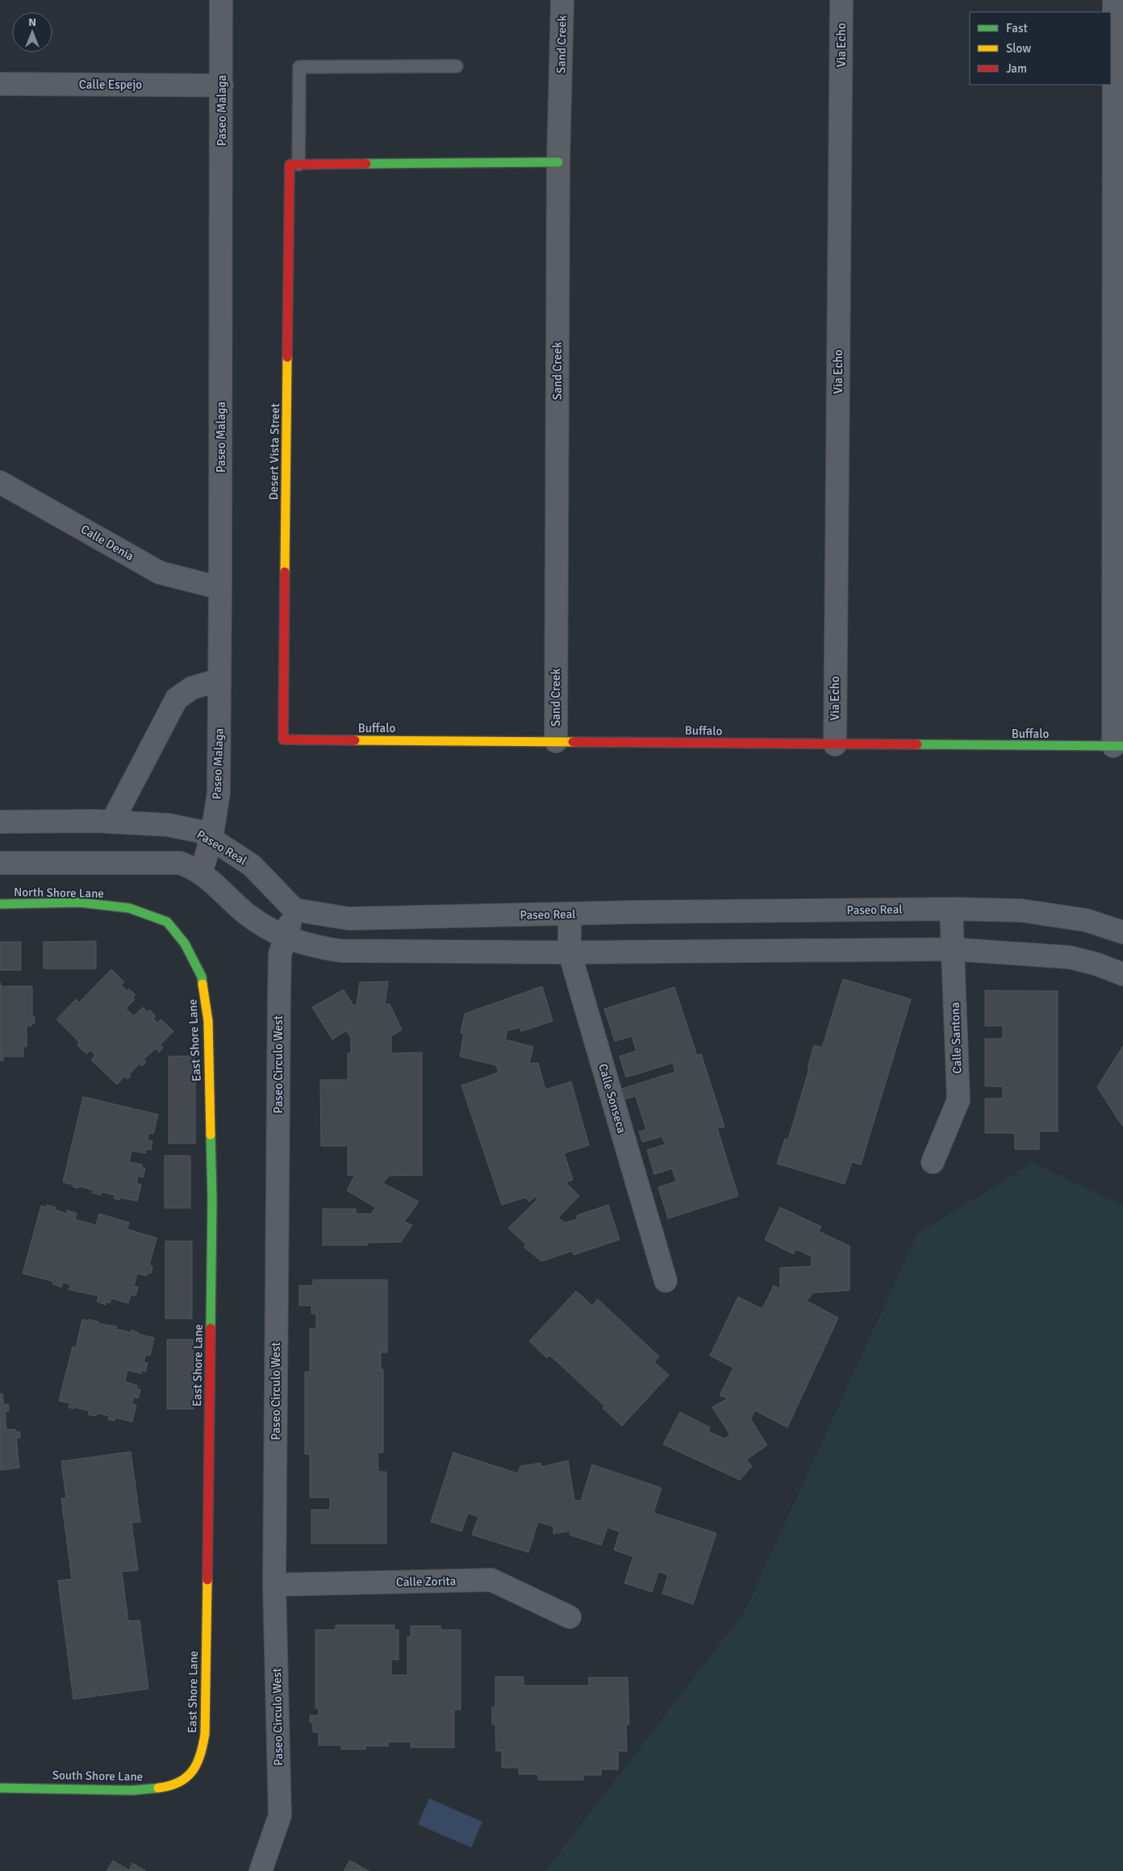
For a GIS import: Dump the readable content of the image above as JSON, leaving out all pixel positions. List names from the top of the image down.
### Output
{
  "streets": {
    "street": [
      "Sand Creek",
      "Via Echo",
      "Calle Espejo",
      "Paseo Malaga",
      "Desert Vista Street",
      "Calle Denia",
      "Buffalo",
      "Paseo Real",
      "North Shore Lane",
      "Calle Santona",
      "East Shore Lane",
      "Paseo Circulo West",
      "Calle Sonseca",
      "Calle Zorita",
      "South Shore Lane"
    ]
  },
  "crossings": [
    ["Sand Creek", "Buffalo"],
    ["Via Echo", "Buffalo"],
    ["Calle Espejo", "Paseo Malaga"],
    ["Paseo Malaga", "Calle Denia"],
    ["Paseo Malaga", "Paseo Real"],
    ["Desert Vista Street", "Buffalo"],
    ["Paseo Real", "Calle Santona"],
    ["Paseo Real", "Paseo Circulo West"],
    ["Paseo Real", "Calle Sonseca"],
    ["North Shore Lane", "East Shore Lane"],
    ["East Shore Lane", "South Shore Lane"],
    ["Paseo Circulo West", "Calle Zorita"]
  ],
  "legend": ["Fast", "Slow", "Jam"],
  "north": "top"
}
